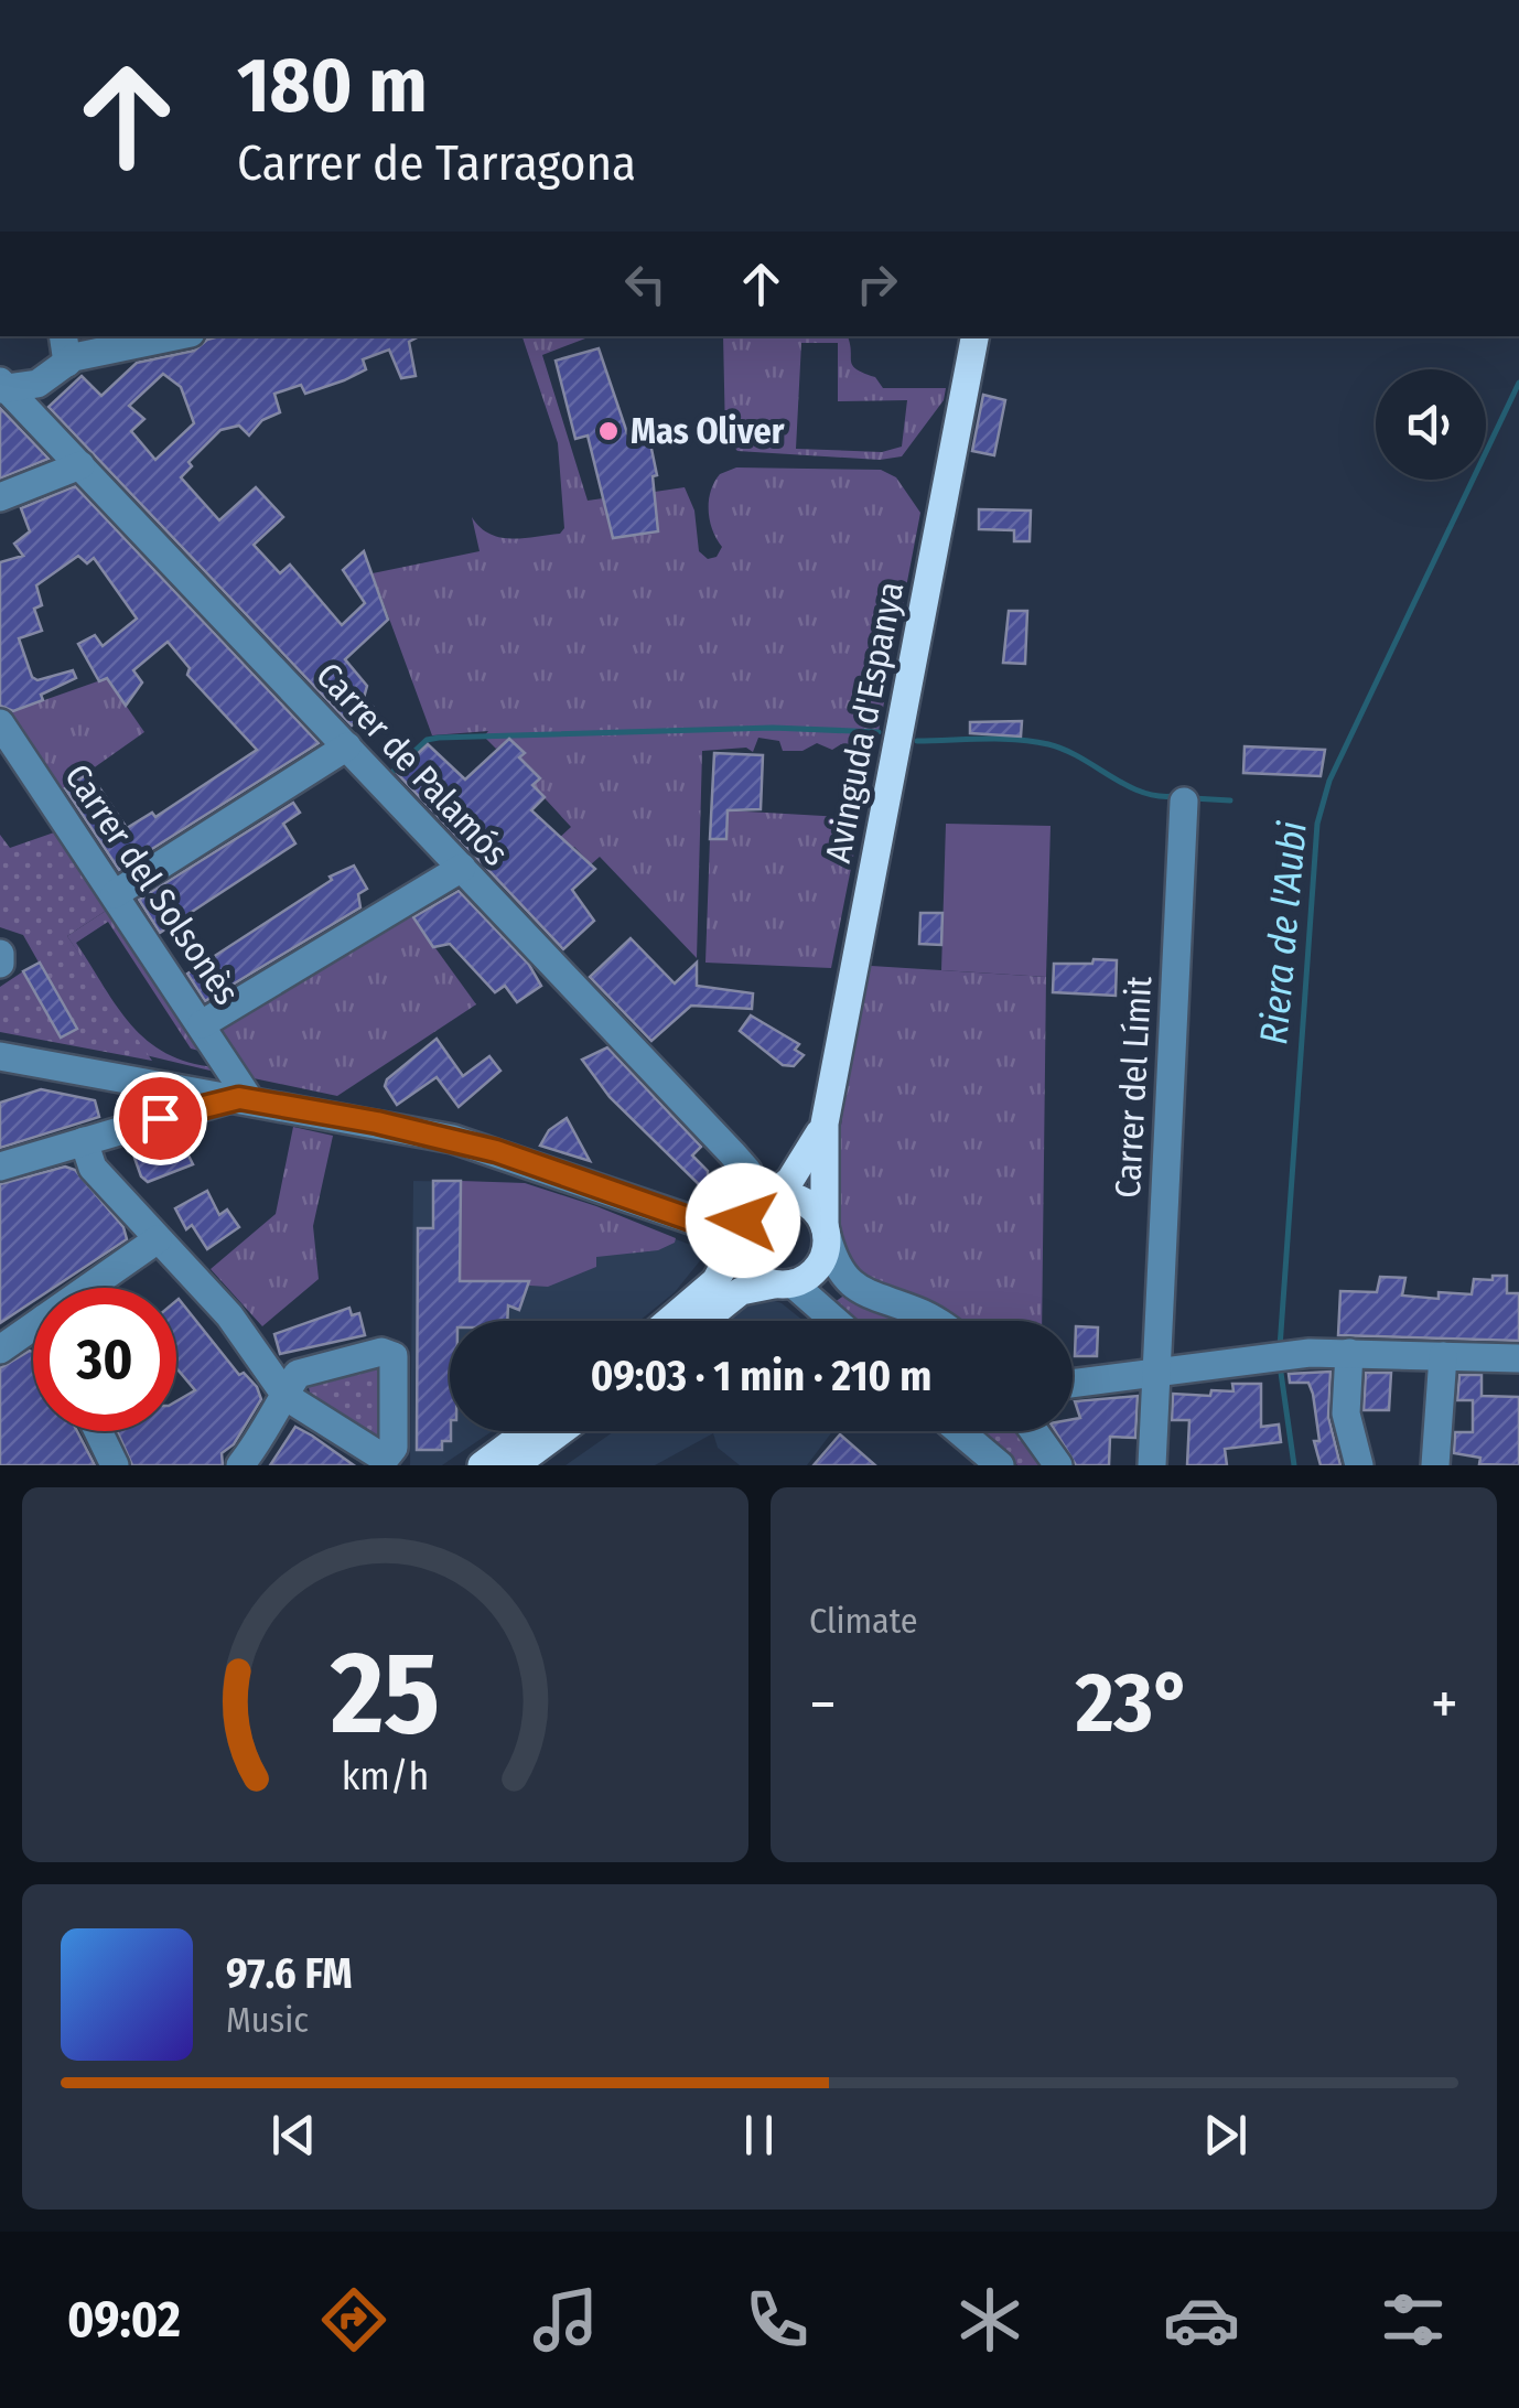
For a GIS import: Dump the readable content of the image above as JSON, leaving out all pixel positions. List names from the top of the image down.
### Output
{
  "streets": {
    "main road": ["Avinguda d'Espanya"],
    "street": ["Carrer de Palamós", "Carrer del Solsonès", "Carrer del Límit"]
  },
  "crossings": [
    ["Avinguda d'Espanya", "Carrer de Palamós"]
  ],
  "water": ["Riera de l'Aubi"],
  "places": ["Mas Oliver"],
  "page": {
    "turn": ["180 m", "Carrer de Tarragona"],
    "limit": "30",
    "trip": "09:03 · 1 min · 210 m",
    "tile": "Climate",
    "heat": ["−", "23°", "+"],
    "song": ["97.6 FM", "Music"],
    "tabs": "09:02",
    "gauge": ["25", "km/h"]
  }
}
